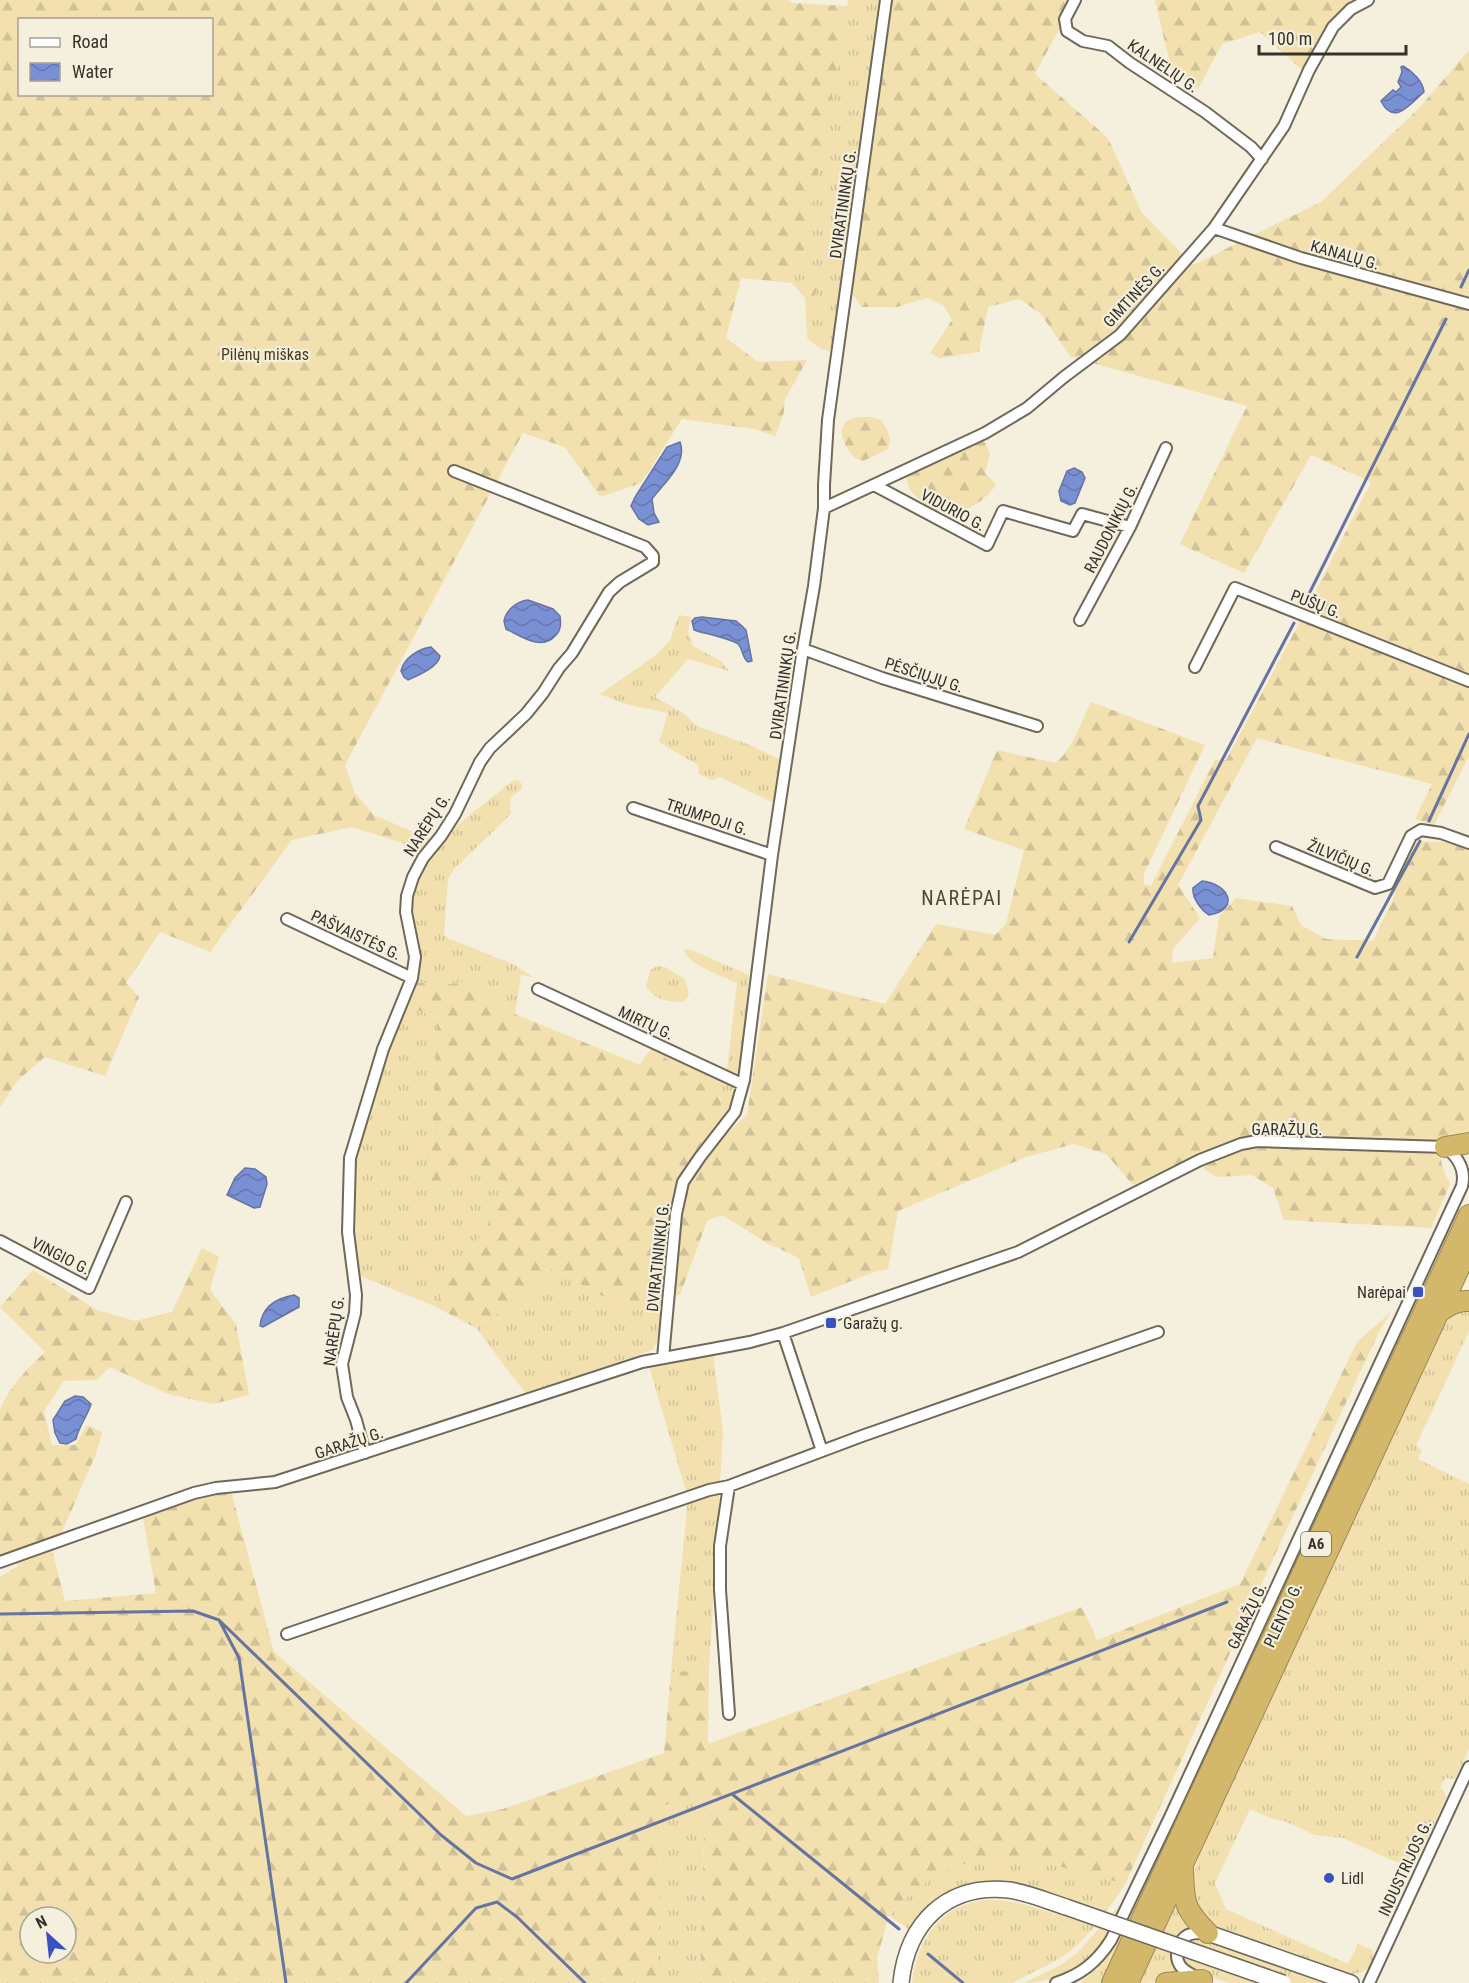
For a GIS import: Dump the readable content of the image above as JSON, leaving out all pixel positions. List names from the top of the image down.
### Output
{
  "streets": {
    "highway": ["A6", "PLENTO G."],
    "street": [
      "KALNELIŲ G.",
      "DVIRATININKŲ G.",
      "KANALŲ G.",
      "GIMTINĖS G.",
      "VIDURIO G.",
      "RAUDONIKIŲ G.",
      "PUŠŲ G.",
      "PĖSČIŲJŲ G.",
      "TRUMPOJI G.",
      "NARĖPŲ G.",
      "ŽILVIČIŲ G.",
      "PAŠVAISTĖS G.",
      "MIRTŲ G.",
      "GARAŽŲ G.",
      "VINGIO G.",
      "INDUSTRIJOS G."
    ]
  },
  "crossings": [
    ["KALNELIŲ G.", "GIMTINĖS G."],
    ["DVIRATININKŲ G.", "GIMTINĖS G."],
    ["DVIRATININKŲ G.", "PĖSČIŲJŲ G."],
    ["DVIRATININKŲ G.", "TRUMPOJI G."],
    ["DVIRATININKŲ G.", "MIRTŲ G."],
    ["DVIRATININKŲ G.", "GARAŽŲ G."],
    ["KANALŲ G.", "GIMTINĖS G."],
    ["GIMTINĖS G.", "VIDURIO G."],
    ["VIDURIO G.", "RAUDONIKIŲ G."],
    ["NARĖPŲ G.", "PAŠVAISTĖS G."],
    ["NARĖPŲ G.", "GARAŽŲ G."]
  ],
  "districts": ["NARĖPAI"],
  "parks": ["Pilėnų miškas"],
  "places": {
    "transit": ["Narėpai", "Garažų g."],
    "other": ["Lidl"]
  },
  "legend": ["Road", "Water"],
  "scale_bar": "100 m",
  "north": "top left"
}
